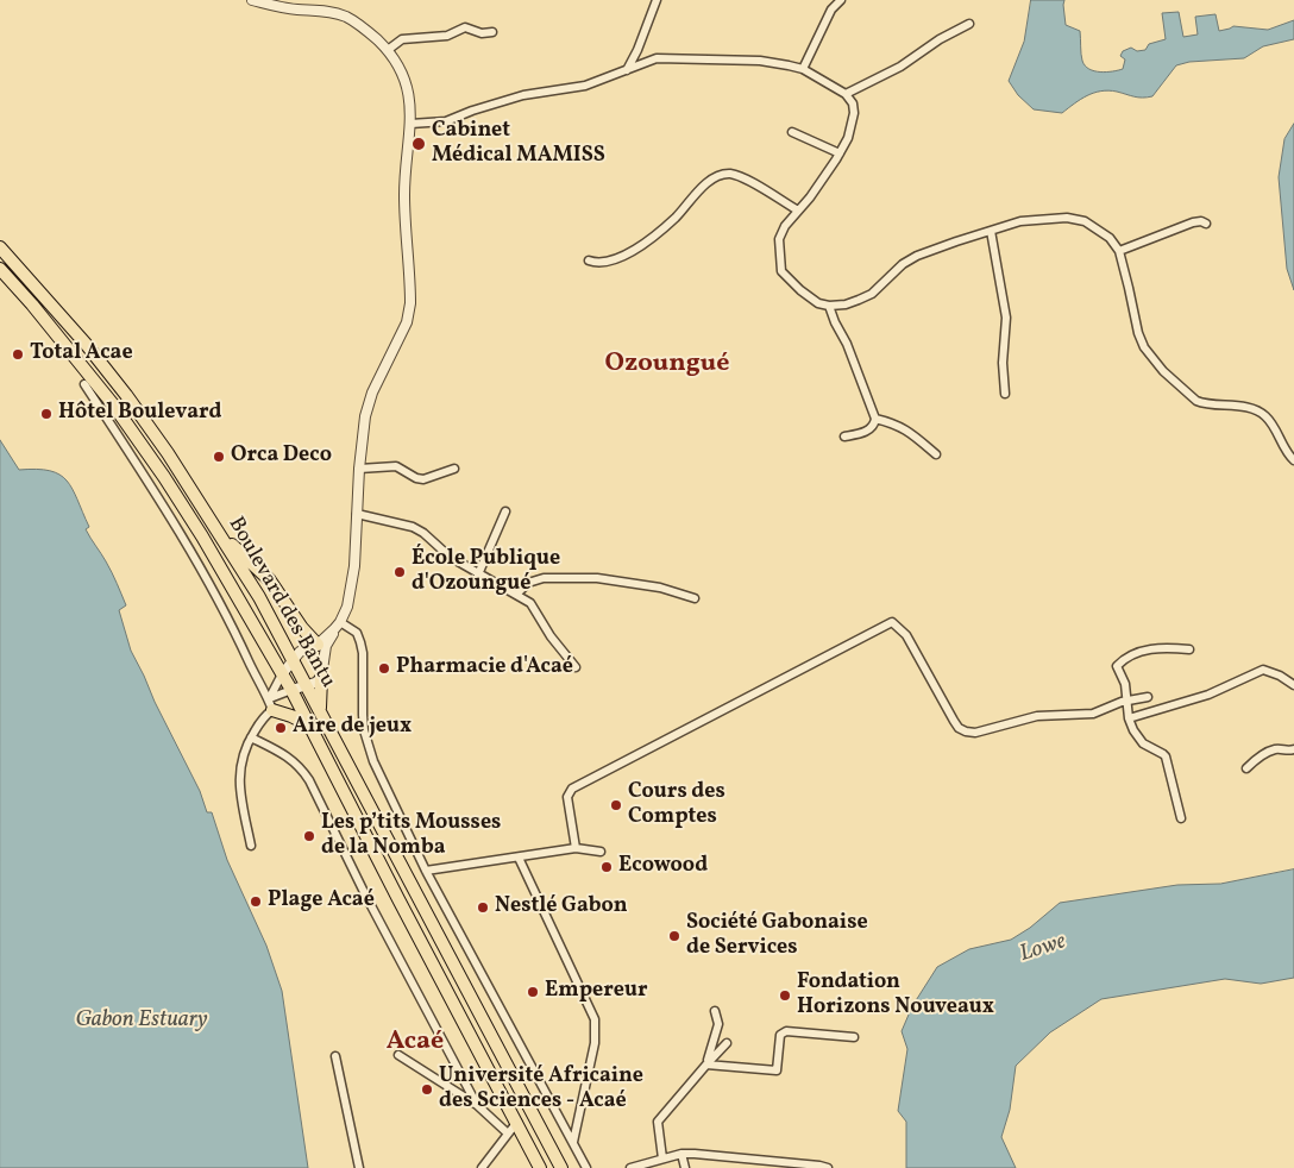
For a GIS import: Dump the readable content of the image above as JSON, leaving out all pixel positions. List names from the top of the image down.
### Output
{
  "streets": {
    "highway": ["Boulevard des Bantu"]
  },
  "districts": ["Ozoungué", "Acaé"],
  "water": ["Lowe", "Gabon Estuary"],
  "places": [
    "Cabinet Médical MAMISS",
    "Total Acae",
    "Hôtel Boulevard",
    "Orca Deco",
    "École Publique d'Ozoungué",
    "Pharmacie d'Acaé",
    "Aire de jeux",
    "Cours des Comptes",
    "Les p’tits Mousses de la Nomba",
    "Ecowood",
    "Plage Acaé",
    "Nestlé Gabon",
    "Société Gabonaise de Services",
    "Empereur",
    "Fondation Horizons Nouveaux",
    "Université Africaine des Sciences - Acaé"
  ]
}
